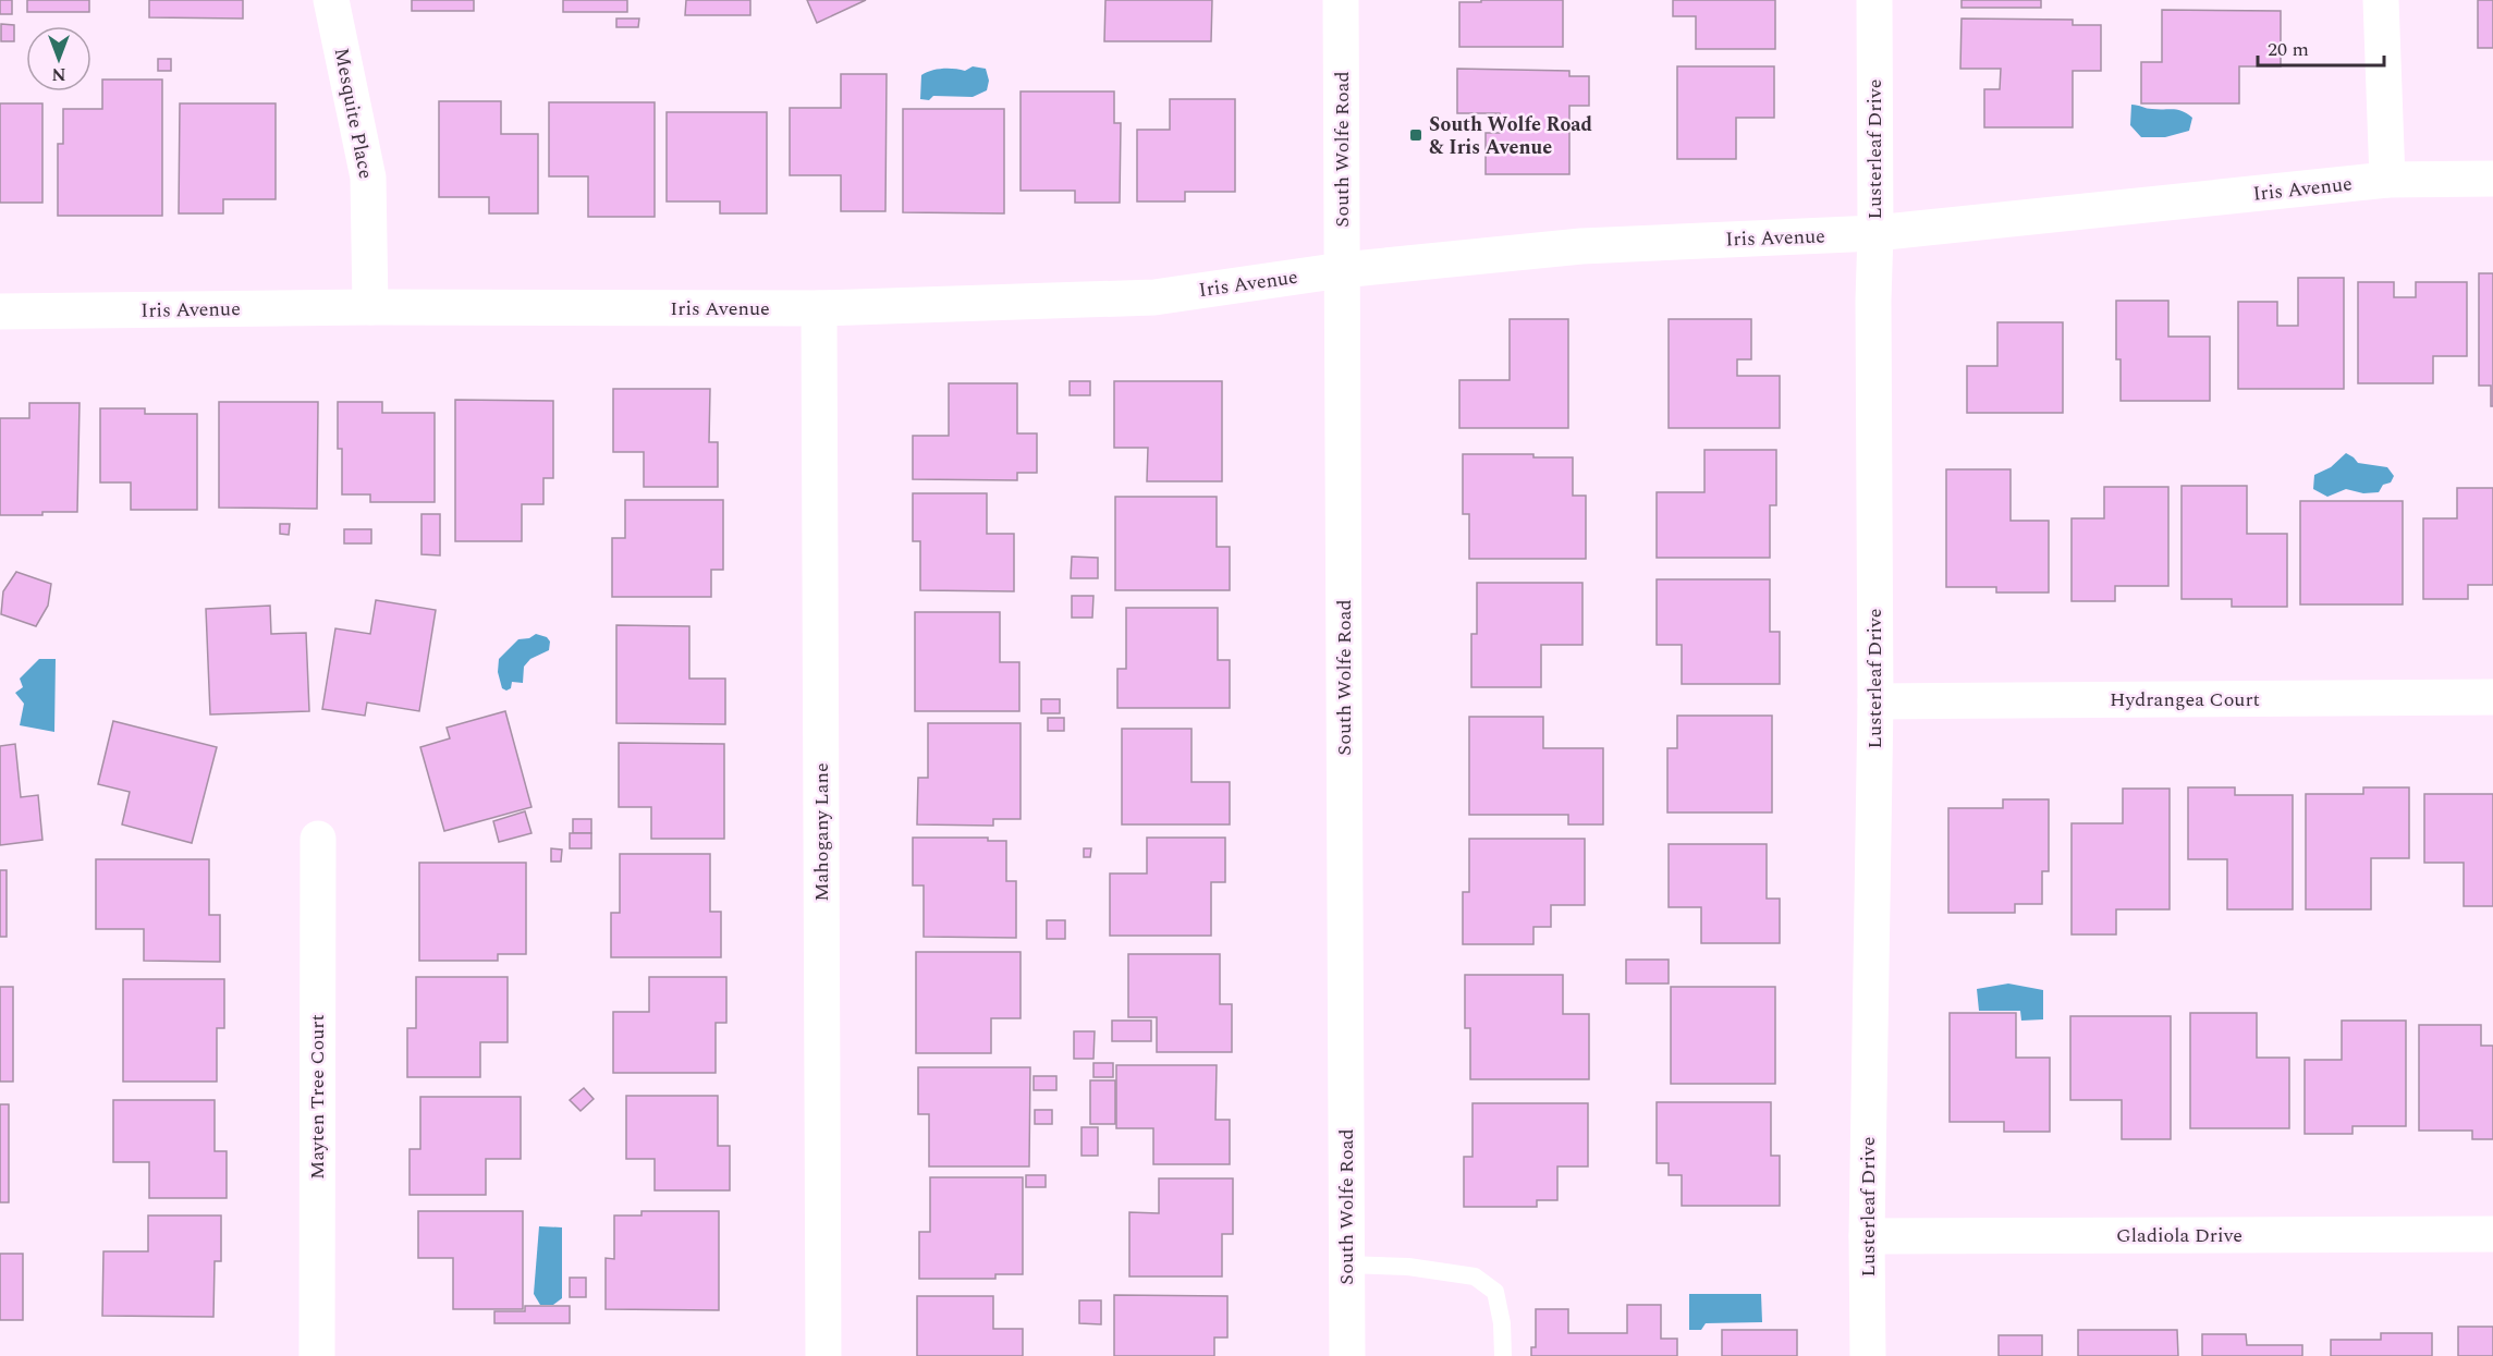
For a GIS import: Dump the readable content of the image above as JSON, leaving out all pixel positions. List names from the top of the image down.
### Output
{
  "streets": {
    "street": [
      "Mesquite Place",
      "South Wolfe Road",
      "Lusterleaf Drive",
      "Iris Avenue",
      "Hydrangea Court",
      "Mahogany Lane",
      "Mayten Tree Court",
      "Gladiola Drive"
    ]
  },
  "crossings": [
    ["Mesquite Place", "Iris Avenue"],
    ["South Wolfe Road", "Iris Avenue"],
    ["Lusterleaf Drive", "Iris Avenue"],
    ["Lusterleaf Drive", "Hydrangea Court"],
    ["Lusterleaf Drive", "Gladiola Drive"],
    ["Iris Avenue", "Mahogany Lane"]
  ],
  "places": {
    "transit": ["South Wolfe Road & Iris Avenue"]
  },
  "scale_bar": "20 m",
  "north": "bottom"
}
